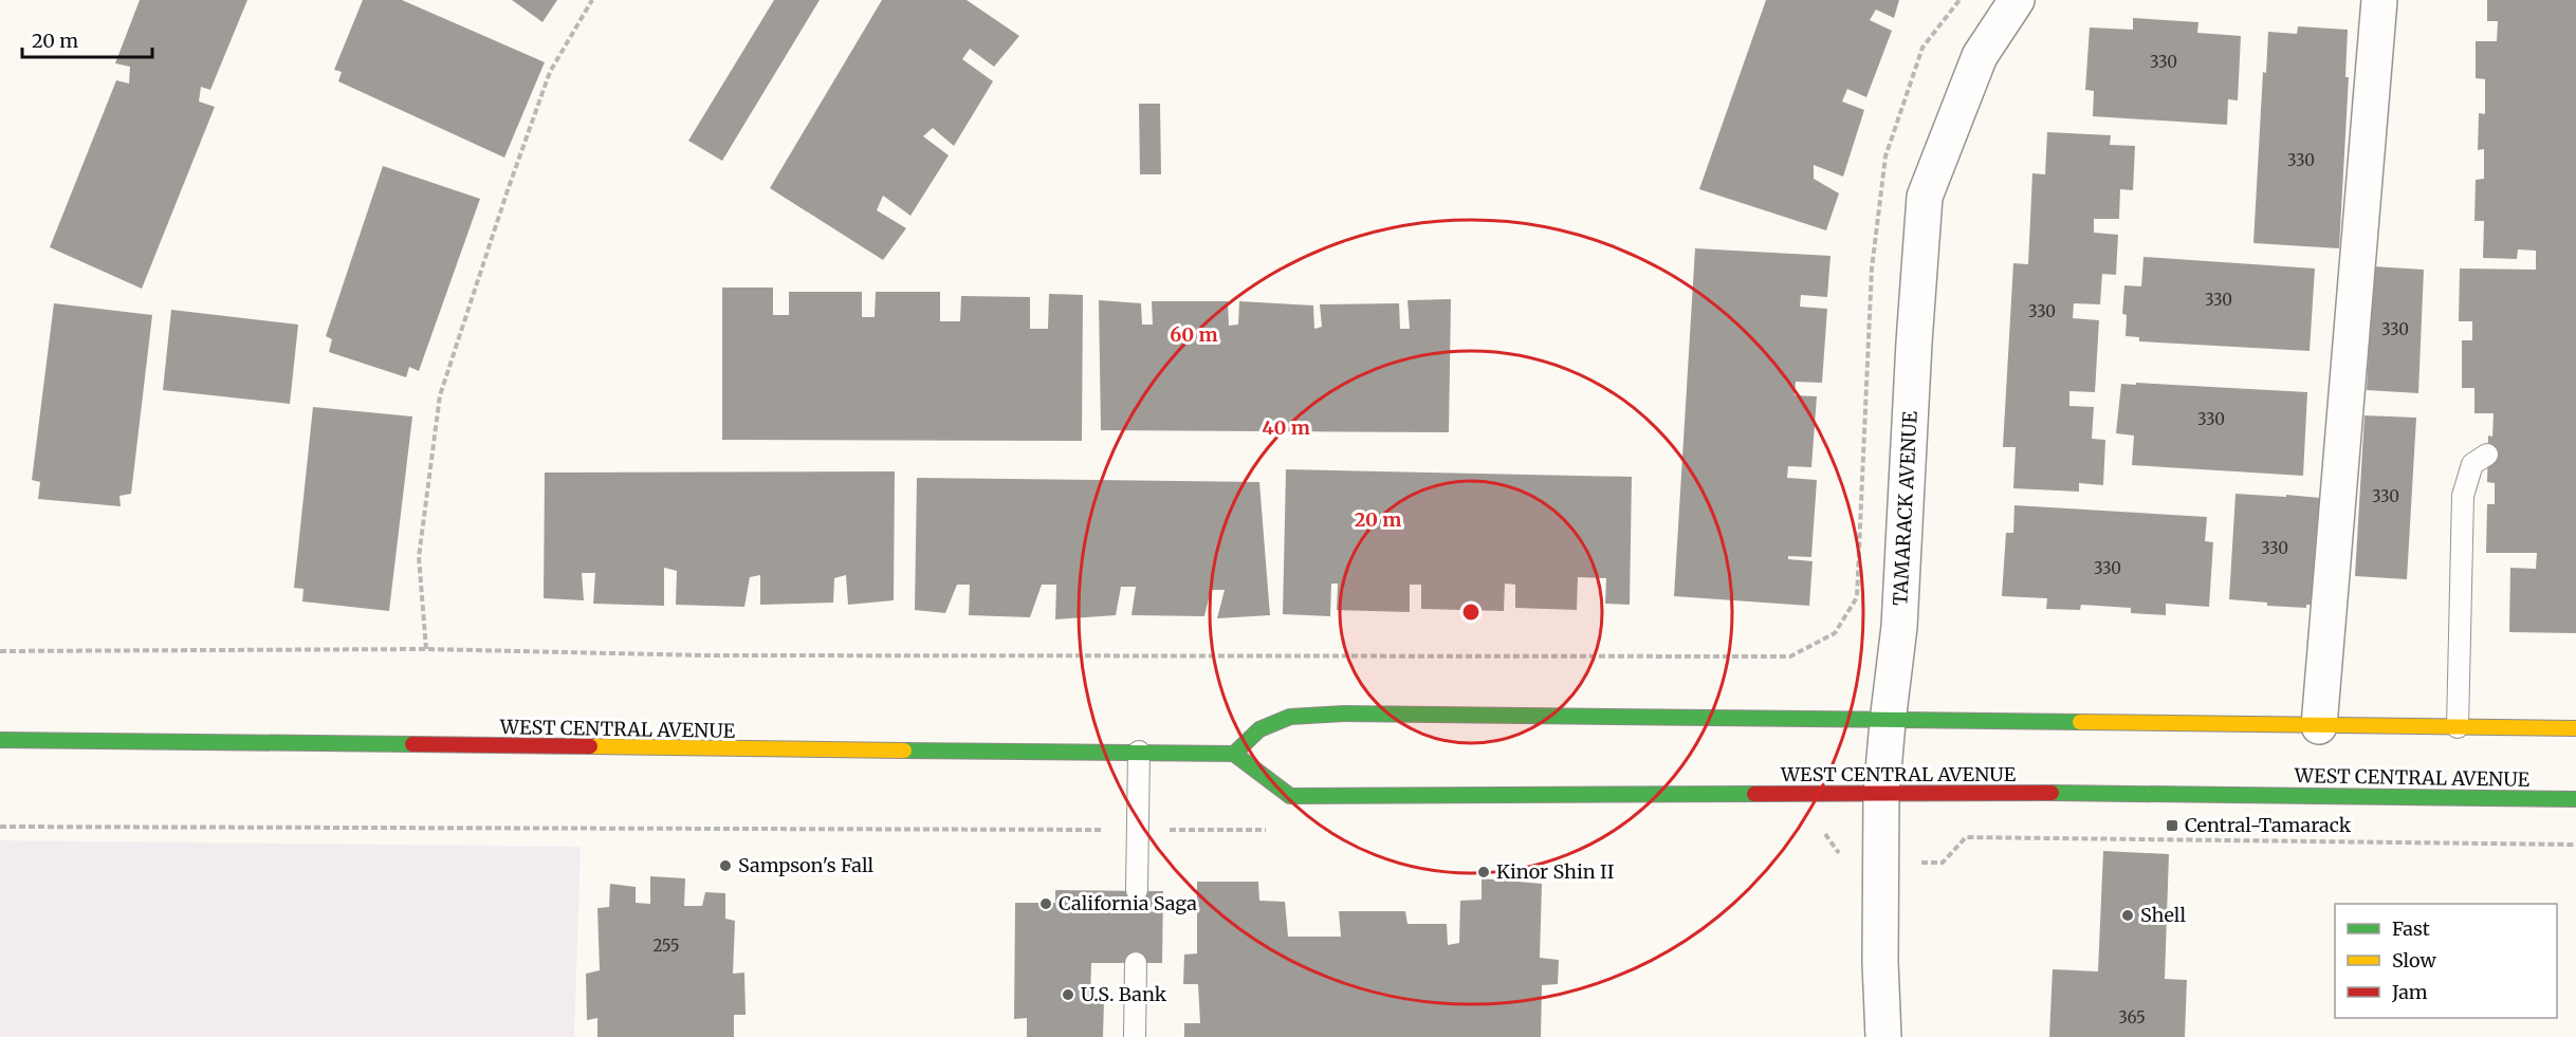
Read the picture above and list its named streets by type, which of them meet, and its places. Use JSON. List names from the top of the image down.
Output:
{
  "streets": {
    "main road": ["WEST CENTRAL AVENUE"],
    "street": ["TAMARACK AVENUE"]
  },
  "crossings": [
    ["TAMARACK AVENUE", "WEST CENTRAL AVENUE"]
  ],
  "places": {
    "transit": ["Central-Tamarack"],
    "other": [
      "Sampson's Fall",
      "Kinor Shin II",
      "California Saga",
      "Shell",
      "U.S. Bank"
    ]
  },
  "house_numbers": [
    "330",
    "330",
    "330",
    "330",
    "330",
    "330",
    "330",
    "330",
    "330",
    "255",
    "365"
  ],
  "legend": ["Fast", "Slow", "Jam"],
  "scale_bar": "20 m",
  "rings": ["60 m", "40 m", "20 m"]
}
